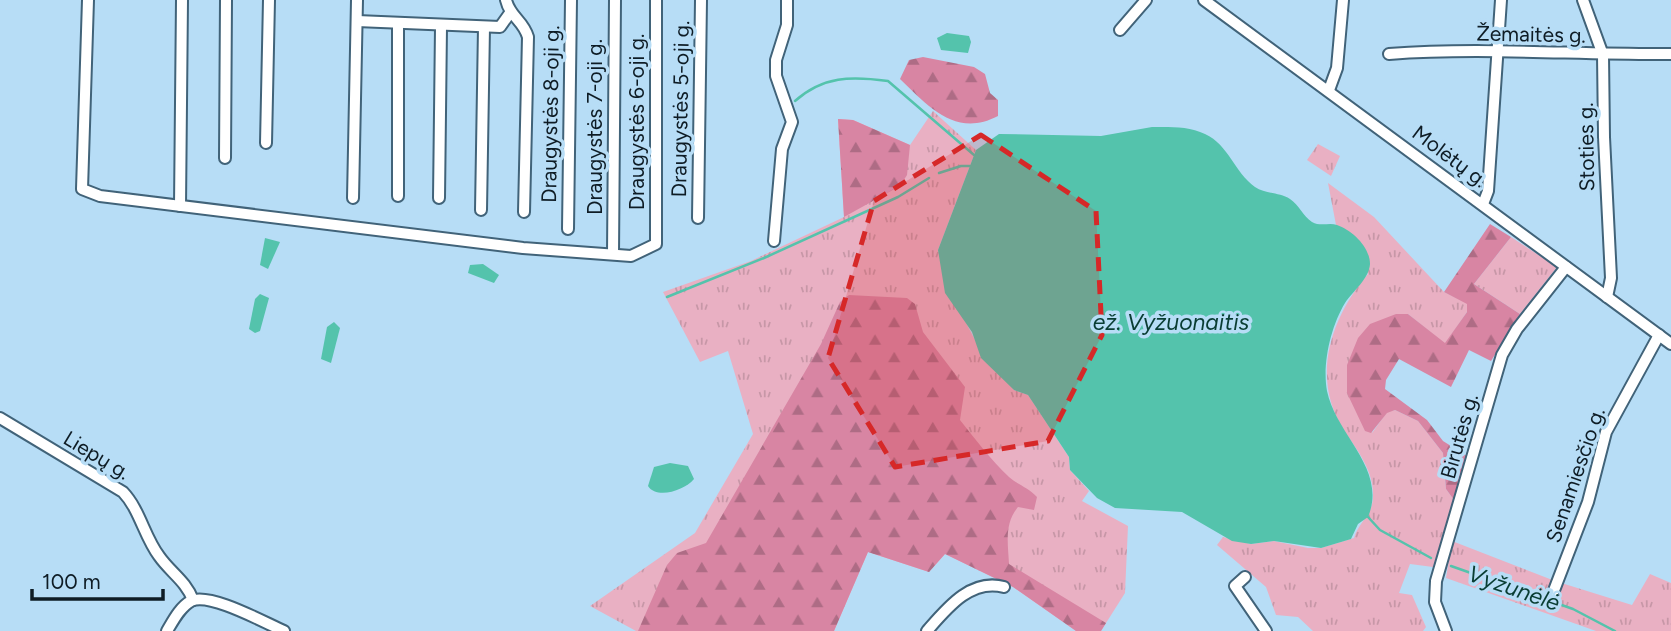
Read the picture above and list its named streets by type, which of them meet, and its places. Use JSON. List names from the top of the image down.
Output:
{
  "streets": {
    "street": [
      "Žemaitės g.",
      "Draugystės 5-oji g.",
      "Draugystės 8-oji g.",
      "Draugystės 6-oji g.",
      "Draugystės 7-oji g.",
      "Stoties g.",
      "Molėtų g.",
      "Birutės g.",
      "Liepų g.",
      "Senamiesčio g."
    ]
  },
  "crossings": [
    ["Žemaitės g.", "Stoties g."],
    ["Draugystės 6-oji g.", "Draugystės 7-oji g."],
    ["Stoties g.", "Molėtų g."],
    ["Molėtų g.", "Birutės g."],
    ["Molėtų g.", "Senamiesčio g."]
  ],
  "water": ["ež. Vyžuonaitis", "Vyžunėlė"],
  "scale_bar": "100 m"
}
